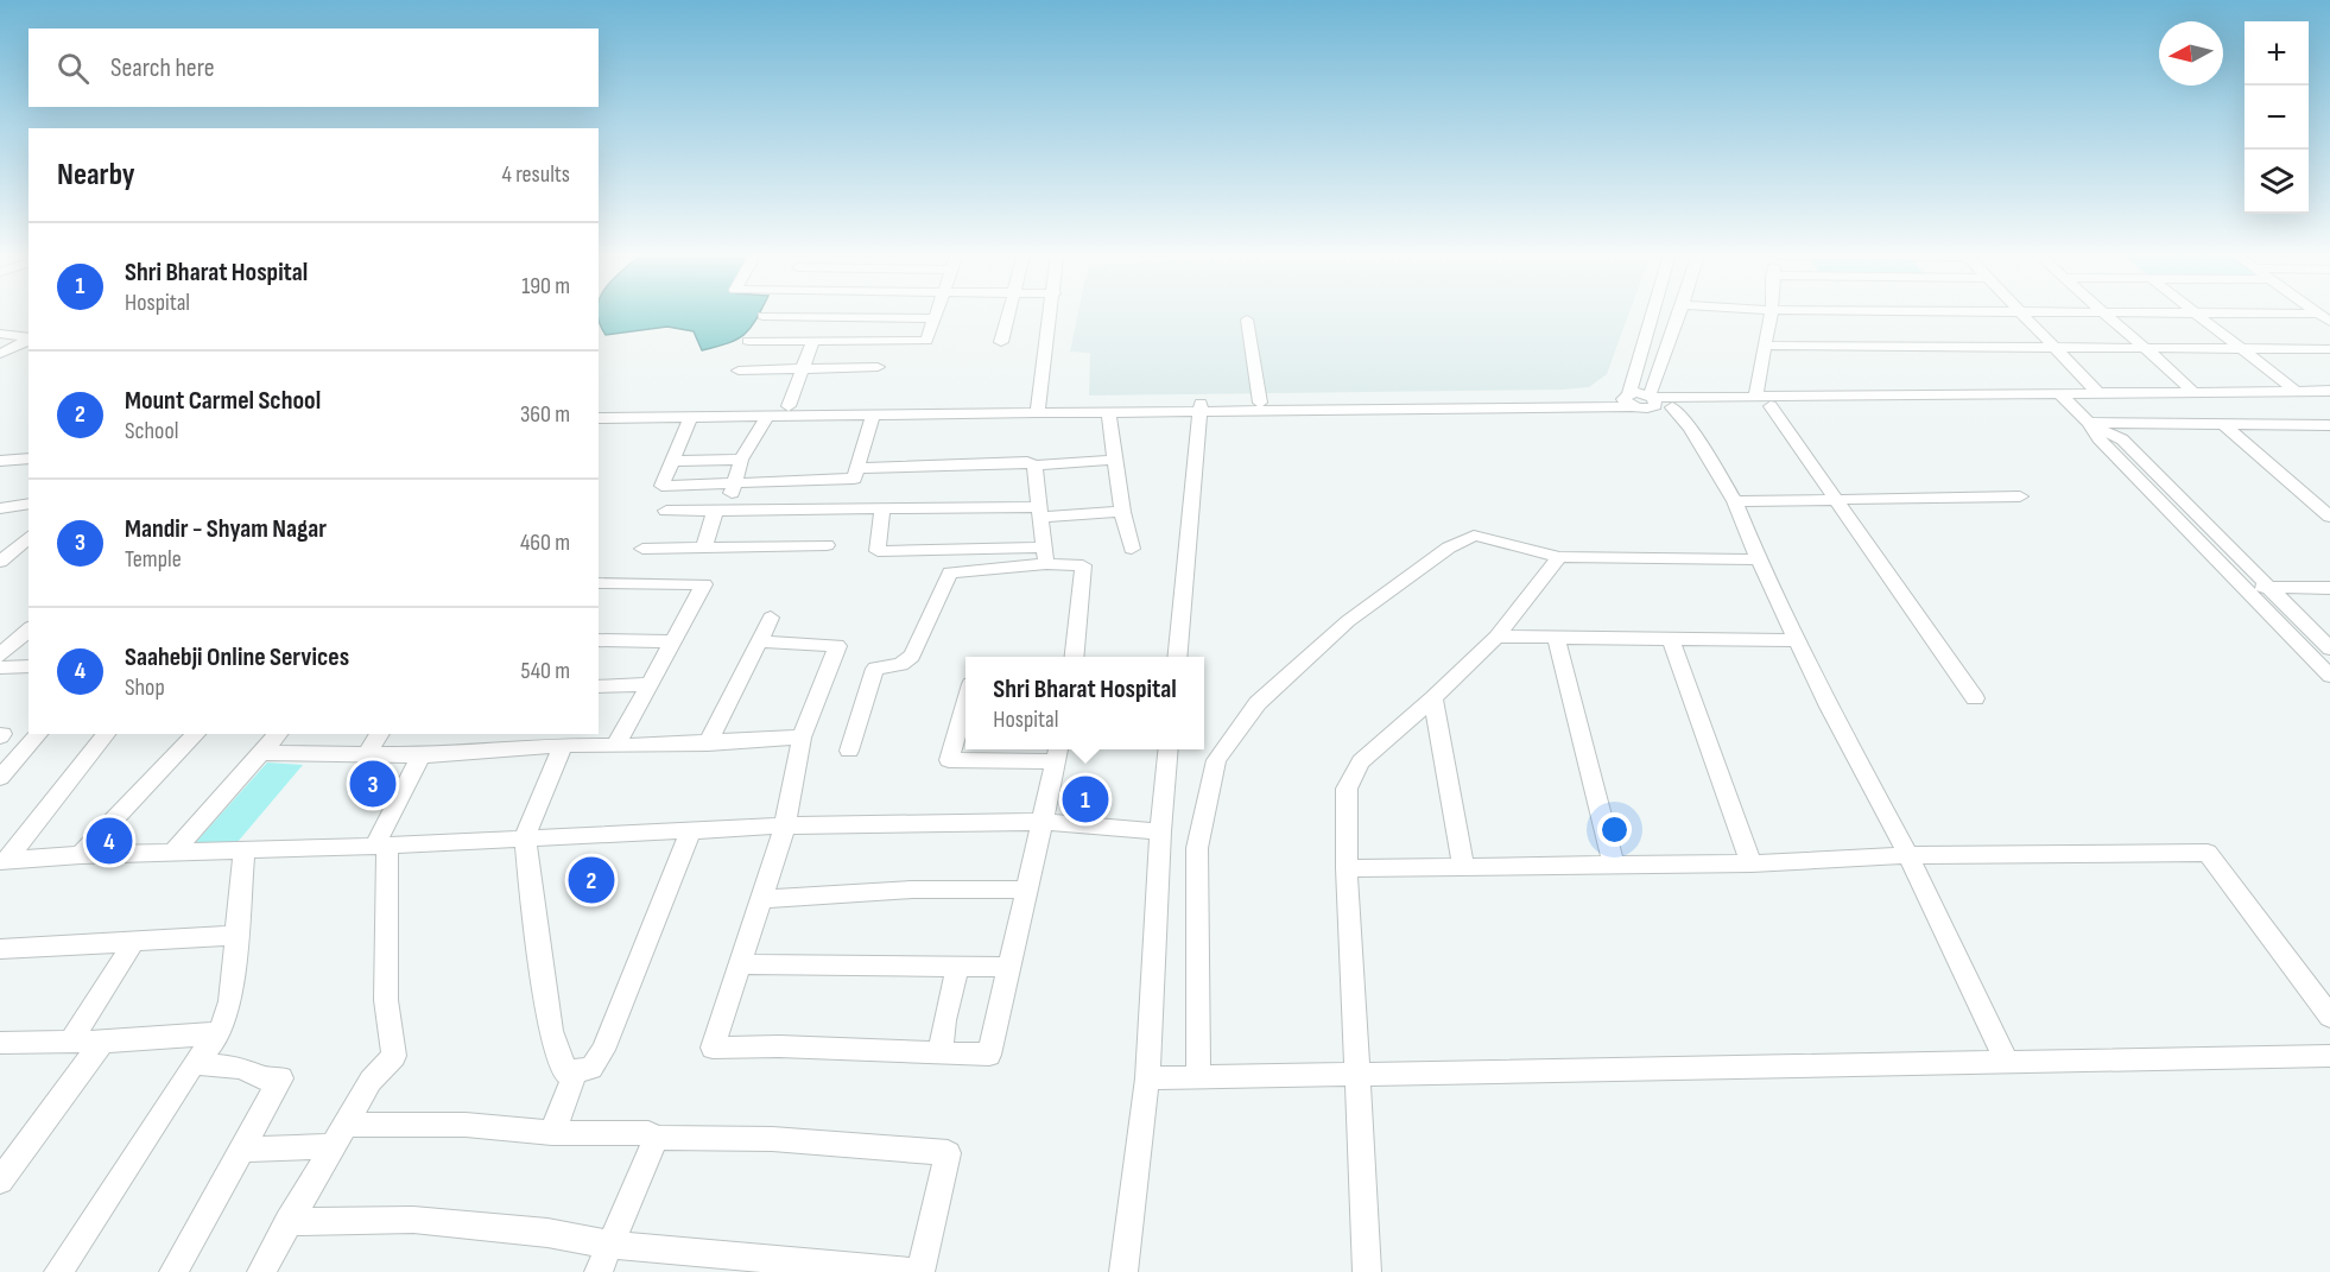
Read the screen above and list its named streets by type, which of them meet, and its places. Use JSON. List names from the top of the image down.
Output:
{
  "north": "left",
  "page": {
    "map_buttons": ["+", "−"],
    "search": "Search here",
    "heading": ["Nearby", "4 results"],
    "list": [
      {
        "mark": "1",
        "name": "Shri Bharat Hospital",
        "note": "Hospital",
        "value": "190 m"
      },
      {
        "mark": "2",
        "name": "Mount Carmel School",
        "note": "School",
        "value": "360 m"
      },
      {
        "mark": "3",
        "name": "Mandir - Shyam Nagar",
        "note": "Temple",
        "value": "460 m"
      },
      {
        "mark": "4",
        "name": "Saahebji Online Services",
        "note": "Shop",
        "value": "540 m"
      }
    ],
    "popup": ["Shri Bharat Hospital", "Hospital"],
    "pins": [
      "3",
      "1",
      "4",
      "2"
    ]
  }
}
